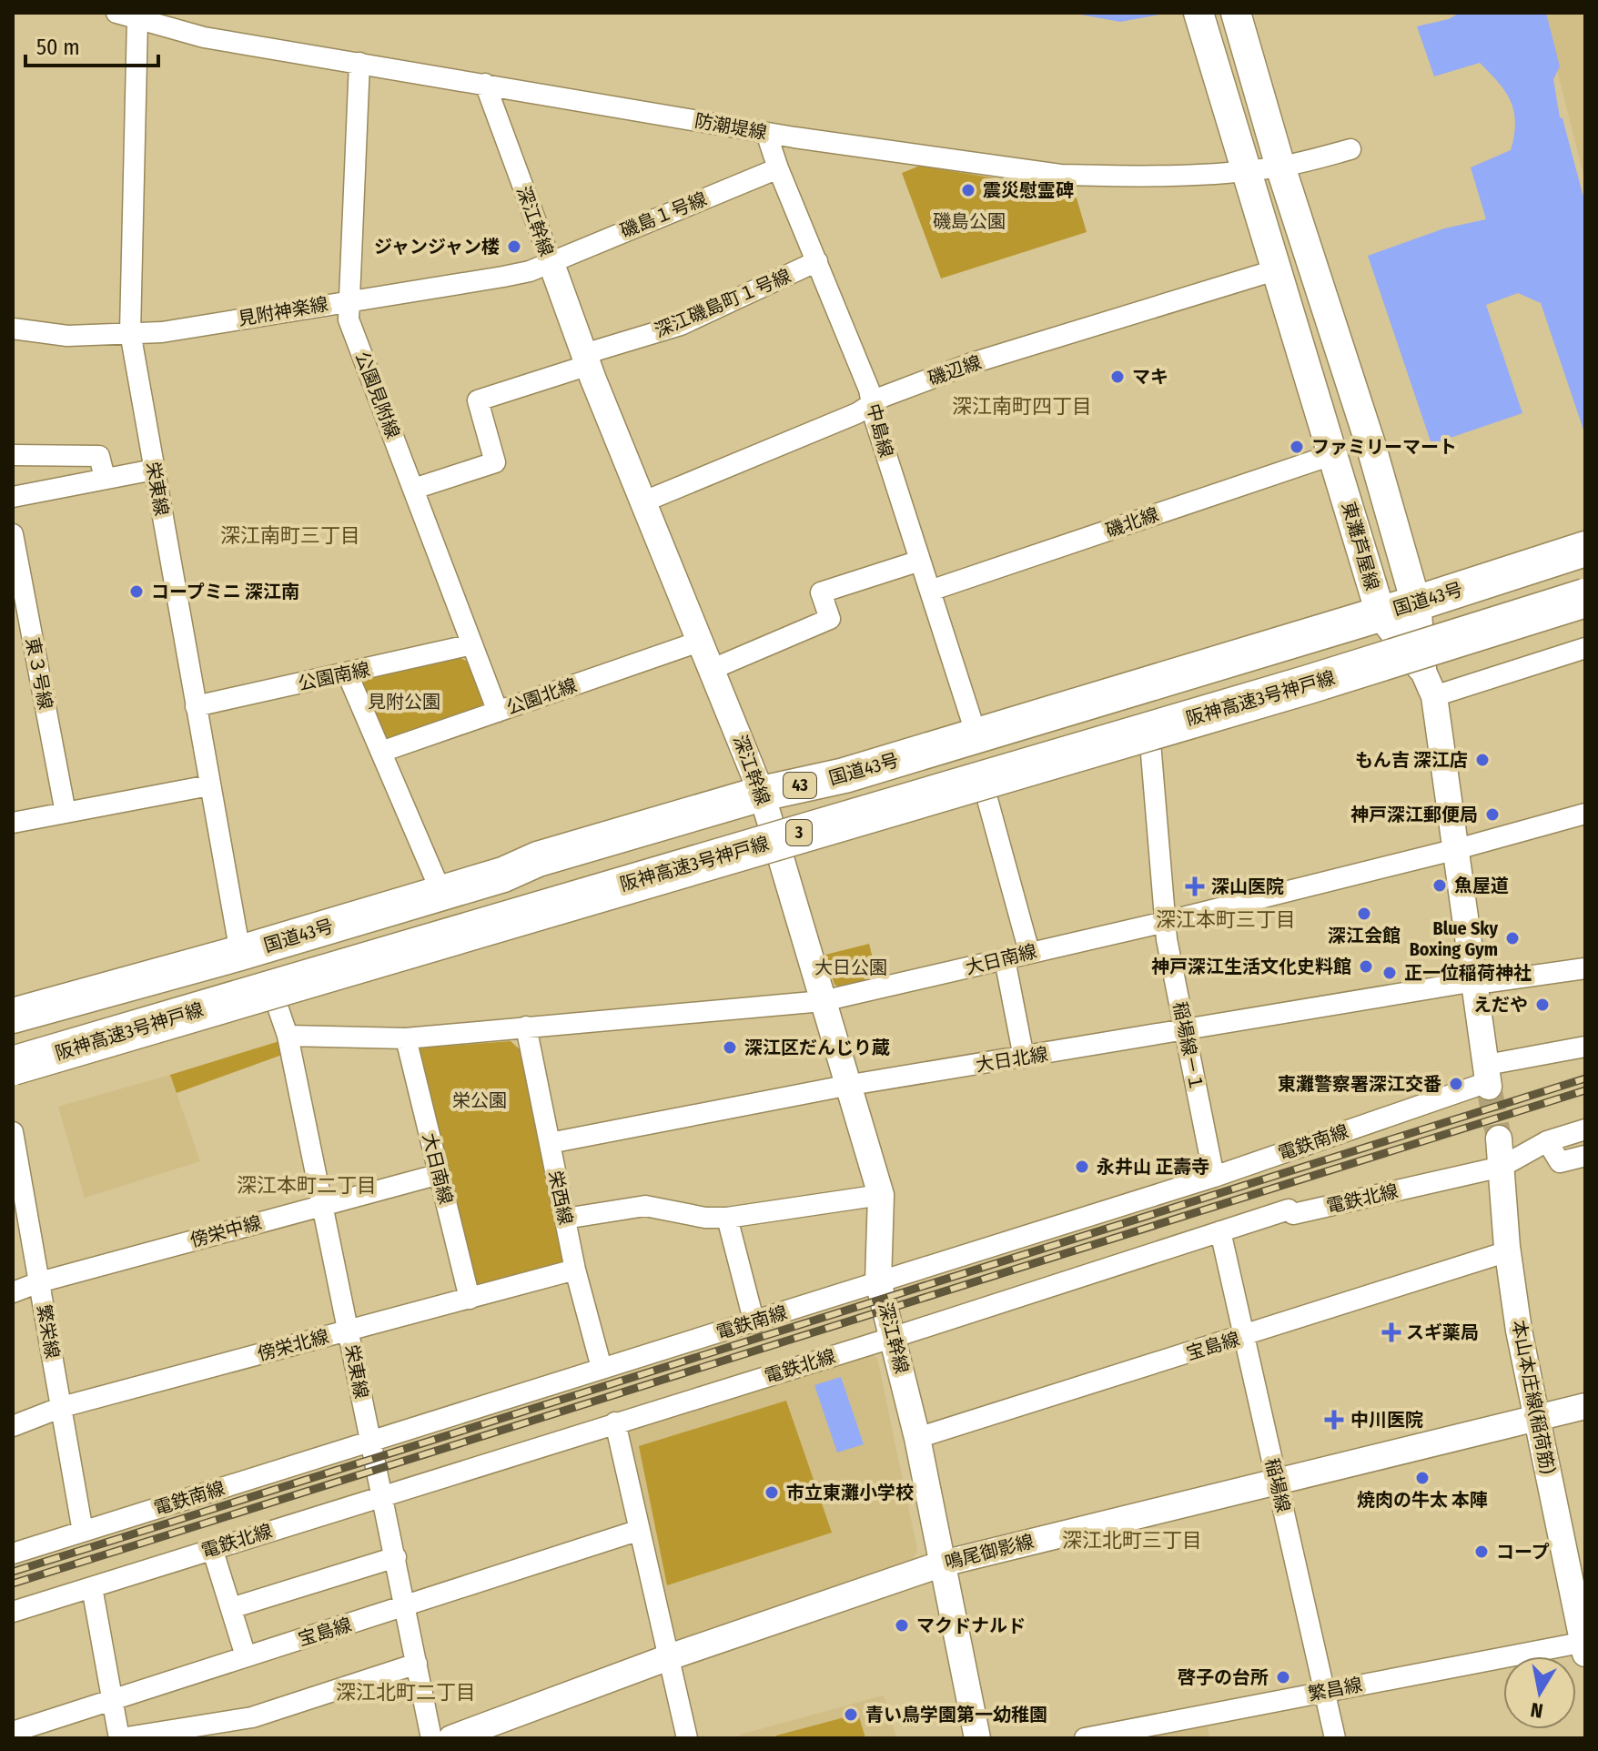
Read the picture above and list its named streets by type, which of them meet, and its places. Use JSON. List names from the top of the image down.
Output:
{
  "streets": {
    "highway": [
      "国道43号",
      "阪神高速3号神戸線",
      "43",
      "3"
    ],
    "main road": ["東灘芦屋線"],
    "street": [
      "防潮堤線",
      "磯島１号線",
      "深江幹線",
      "深江磯島町１号線",
      "見附神楽線",
      "磯辺線",
      "公園見附線",
      "中島線",
      "栄東線",
      "磯北線",
      "東３号線",
      "公園南線",
      "公園北線",
      "大日南線",
      "稲場線－１",
      "大日北線",
      "電鉄南線",
      "栄西線",
      "電鉄北線",
      "傍栄中線",
      "繁栄線",
      "傍栄北線",
      "宝島線",
      "本山本庄線(稲荷筋)",
      "稲場線",
      "鳴尾御影線",
      "繁昌線"
    ]
  },
  "crossings": [
    ["防潮堤線", "深江幹線"],
    ["防潮堤線", "公園見附線"],
    ["防潮堤線", "中島線"],
    ["防潮堤線", "栄東線"],
    ["防潮堤線", "東灘芦屋線"],
    ["磯島１号線", "深江幹線"],
    ["磯島１号線", "見附神楽線"],
    ["磯島１号線", "中島線"],
    ["深江幹線", "深江磯島町１号線"],
    ["深江幹線", "見附神楽線"],
    ["深江幹線", "磯辺線"],
    ["深江幹線", "国道43号"],
    ["深江幹線", "公園北線"],
    ["深江幹線", "大日南線"],
    ["深江幹線", "大日北線"],
    ["深江幹線", "電鉄南線"],
    ["深江幹線", "電鉄北線"],
    ["深江幹線", "宝島線"],
    ["深江幹線", "鳴尾御影線"],
    ["深江磯島町１号線", "公園見附線"],
    ["深江磯島町１号線", "中島線"],
    ["見附神楽線", "公園見附線"],
    ["見附神楽線", "栄東線"],
    ["磯辺線", "中島線"],
    ["磯辺線", "東灘芦屋線"],
    ["公園見附線", "公園南線"],
    ["公園見附線", "公園北線"],
    ["中島線", "磯北線"],
    ["中島線", "国道43号"],
    ["栄東線", "国道43号"],
    ["栄東線", "公園南線"],
    ["栄東線", "大日南線"],
    ["栄東線", "電鉄南線"],
    ["栄東線", "電鉄北線"],
    ["栄東線", "傍栄中線"],
    ["栄東線", "傍栄北線"],
    ["栄東線", "宝島線"],
    ["磯北線", "東灘芦屋線"],
    ["東灘芦屋線", "国道43号"],
    ["大日南線", "稲場線－１"],
    ["大日南線", "栄西線"],
    ["大日南線", "傍栄中線"],
    ["大日南線", "傍栄北線"],
    ["稲場線－１", "大日北線"],
    ["稲場線－１", "電鉄南線"],
    ["大日北線", "栄西線"],
    ["電鉄南線", "栄西線"],
    ["電鉄南線", "繁栄線"],
    ["栄西線", "傍栄北線"],
    ["電鉄北線", "本山本庄線(稲荷筋)"],
    ["電鉄北線", "稲場線"],
    ["傍栄中線", "繁栄線"],
    ["繁栄線", "傍栄北線"],
    ["宝島線", "本山本庄線(稲荷筋)"],
    ["宝島線", "稲場線"],
    ["本山本庄線(稲荷筋)", "鳴尾御影線"],
    ["本山本庄線(稲荷筋)", "繁昌線"],
    ["稲場線", "鳴尾御影線"],
    ["稲場線", "繁昌線"]
  ],
  "districts": [
    "深江南町四丁目",
    "深江南町三丁目",
    "深江本町三丁目",
    "深江本町二丁目",
    "深江北町三丁目",
    "深江北町二丁目"
  ],
  "parks": [
    "磯島公園",
    "見附公園",
    "大日公園",
    "栄公園"
  ],
  "places": {
    "other": [
      "震災慰霊碑",
      "ジャンジャン楼",
      "マキ",
      "ファミリーマート",
      "コープミニ 深江南",
      "もん吉 深江店",
      "神戸深江郵便局",
      "魚屋道",
      "深江会館",
      "Blue Sky Boxing Gym",
      "神戸深江生活文化史料館",
      "正一位稲荷神社",
      "えだや",
      "深江区だんじり蔵",
      "東灘警察署深江交番",
      "永井山 正壽寺",
      "焼肉の牛太 本陣",
      "市立東灘小学校",
      "コープ",
      "マクドナルド",
      "啓子の台所",
      "青い鳥学園第一幼稚園"
    ],
    "health": ["深山医院", "スギ薬局", "中川医院"]
  },
  "scale_bar": "50 m",
  "north": "bottom"
}
